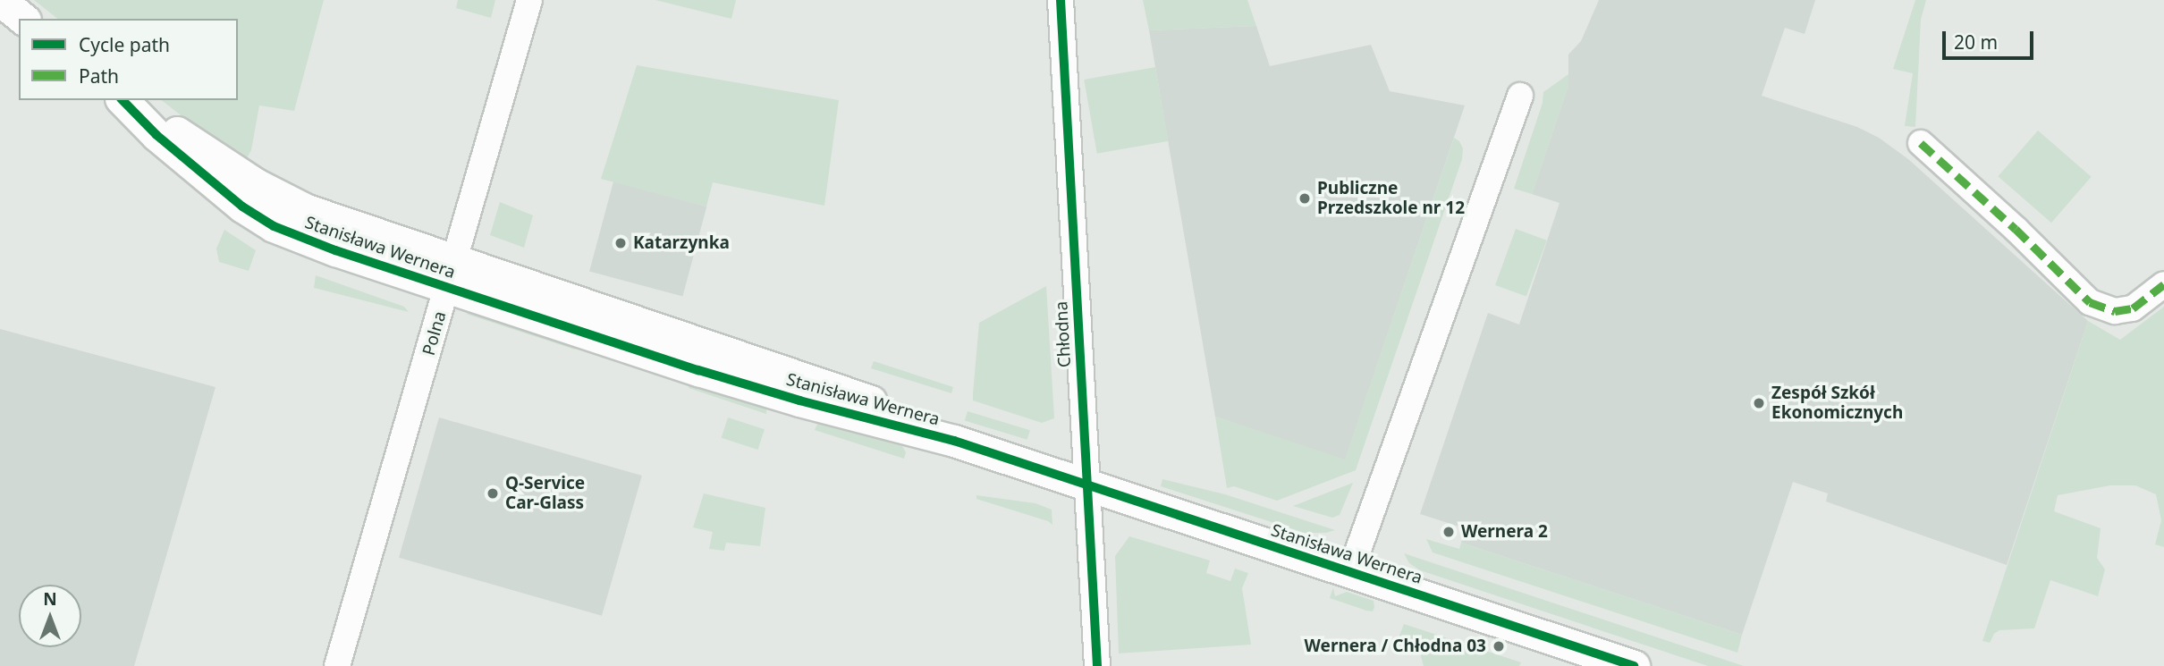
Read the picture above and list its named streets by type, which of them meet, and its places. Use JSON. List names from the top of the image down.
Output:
{
  "streets": {
    "street": ["Stanisława Wernera", "Polna", "Chłodna"]
  },
  "crossings": [
    ["Stanisława Wernera", "Polna"],
    ["Stanisława Wernera", "Chłodna"]
  ],
  "places": [
    "Publiczne Przedszkole nr 12",
    "Katarzynka",
    "Zespół Szkół Ekonomicznych",
    "Q-Service Car-Glass",
    "Wernera 2",
    "Wernera / Chłodna 03"
  ],
  "legend": ["Cycle path", "Path"],
  "scale_bar": "20 m",
  "north": "top"
}
